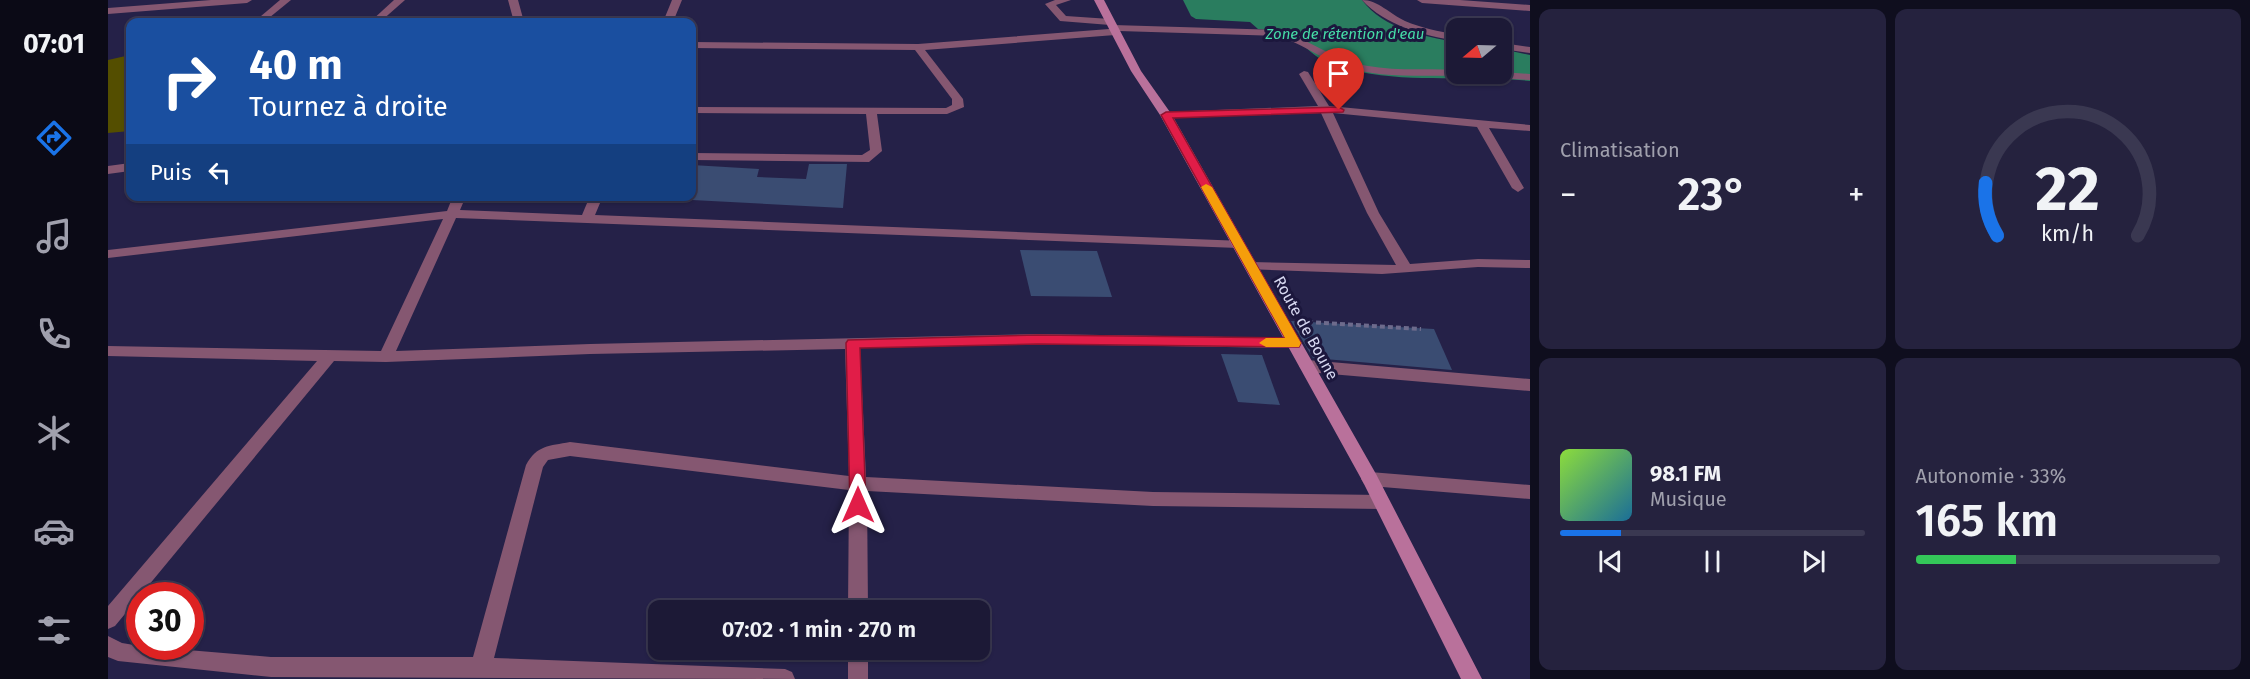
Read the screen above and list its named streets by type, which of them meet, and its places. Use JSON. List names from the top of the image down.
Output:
{
  "streets": {
    "street": ["Route de Boune"]
  },
  "water": ["Zone de rétention d'eau"],
  "north": "left",
  "page": {
    "tabs": "07:01",
    "tile": [
      "Climatisation",
      ["Autonomie · 33%", "165 km"]
    ],
    "turn": ["40 m", "Tournez à droite"],
    "then": "Puis",
    "heat": ["−", "23°", "+"],
    "song": ["98.1 FM", "Musique"],
    "limit": "30",
    "trip": "07:02 · 1 min · 270 m",
    "gauge": ["22", "km/h"]
  }
}
